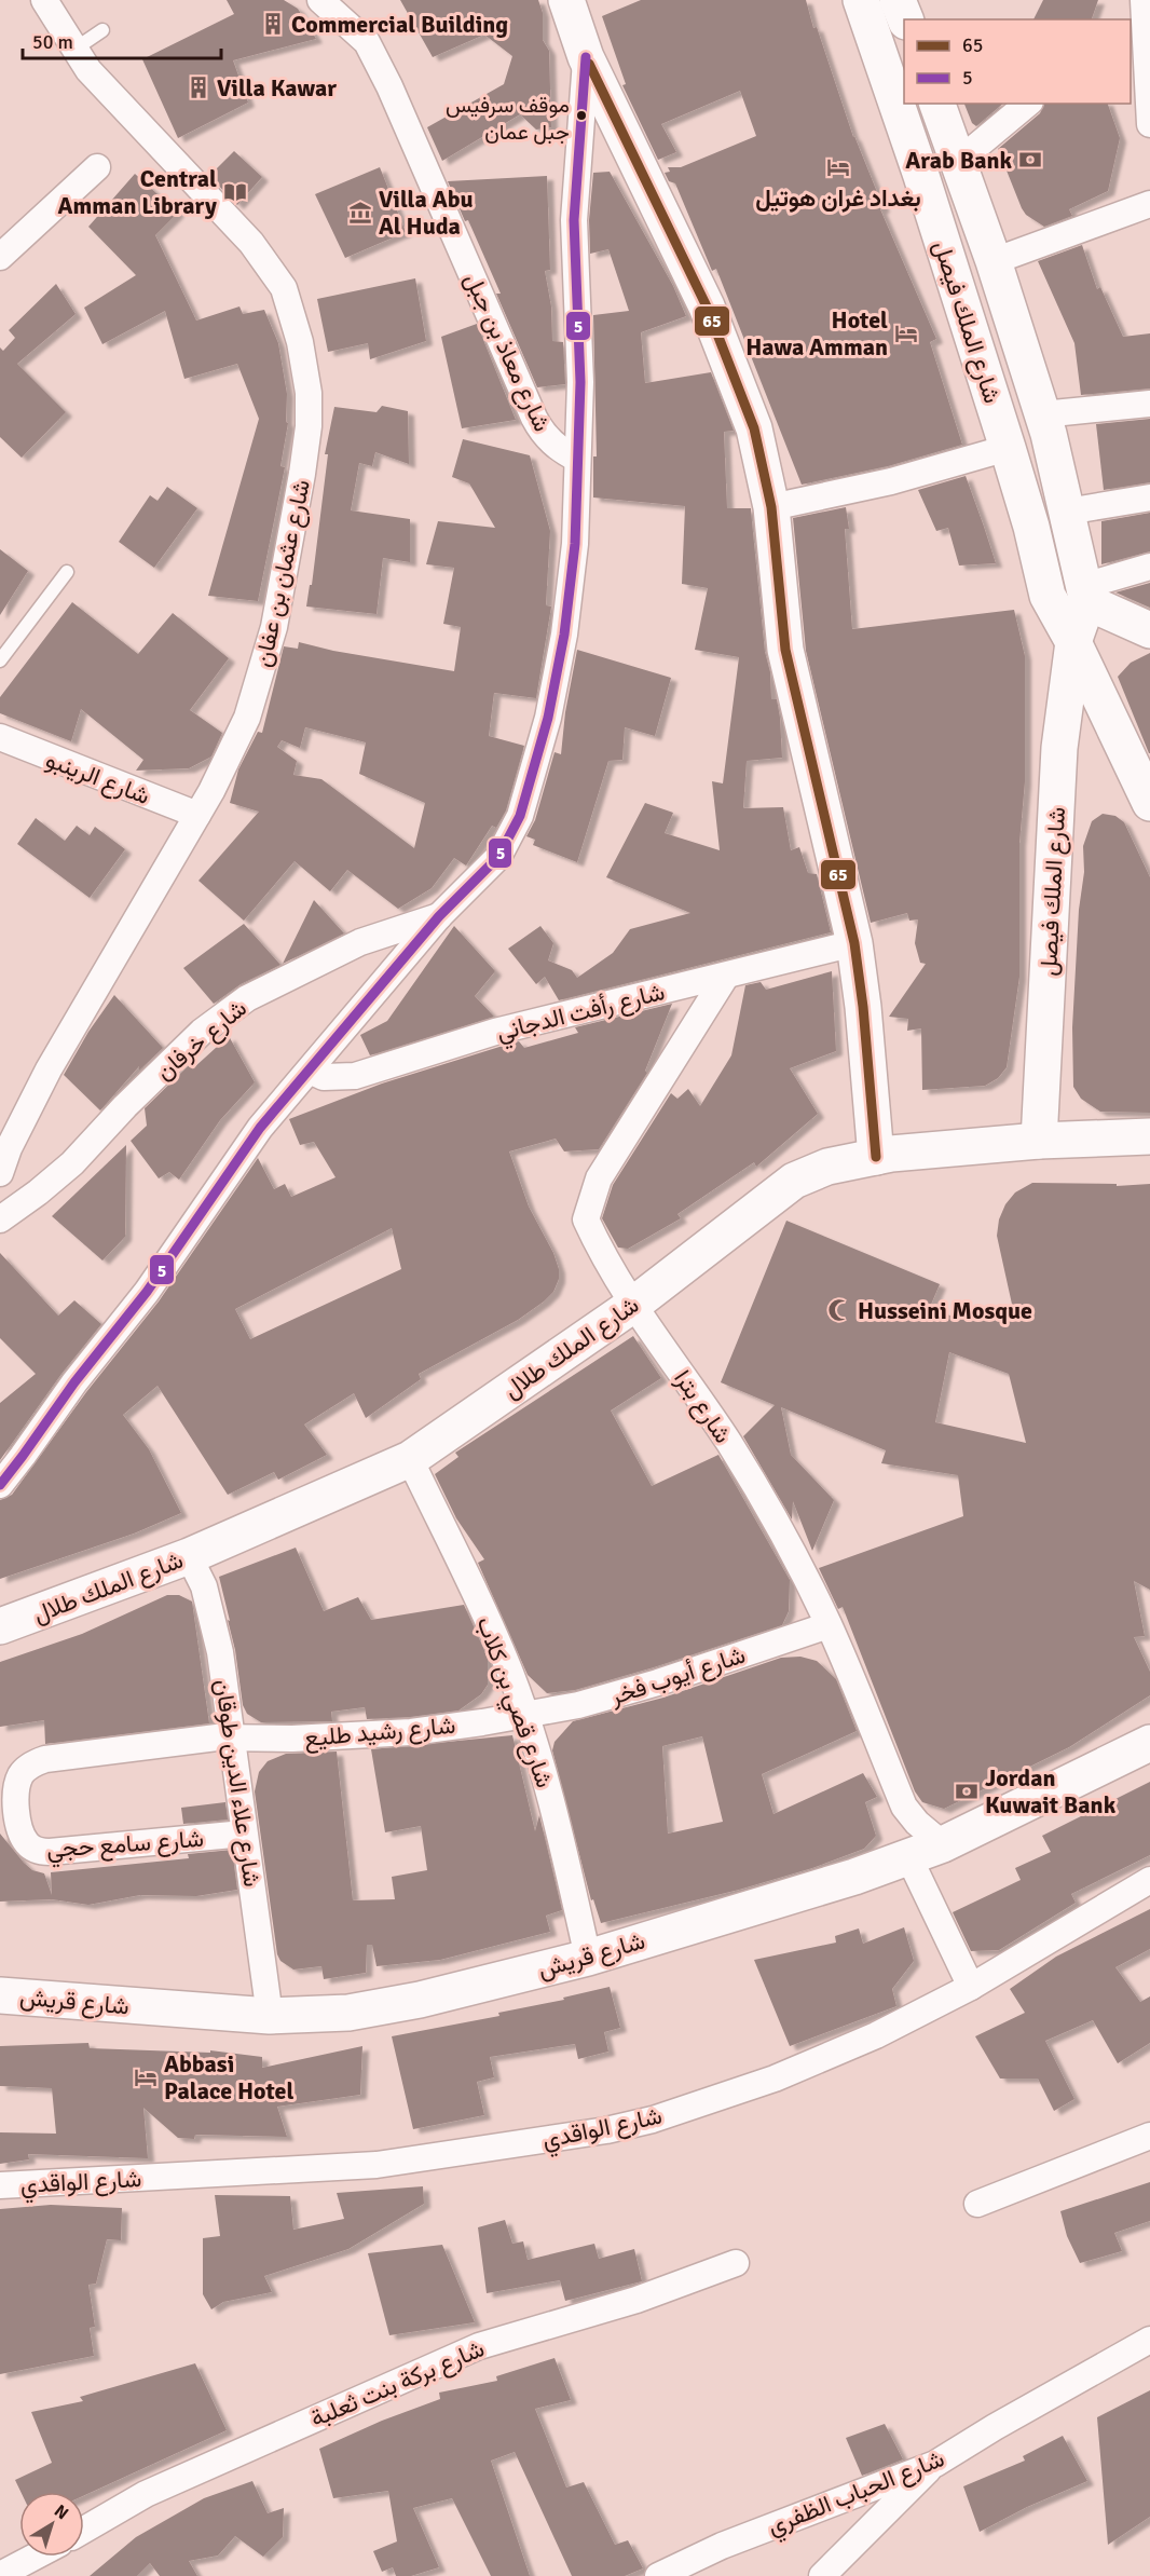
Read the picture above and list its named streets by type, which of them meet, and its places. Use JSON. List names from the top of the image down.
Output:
{
  "streets": {
    "main road": ["شارع الملك فيصل", "شارع الملك طلال", "شارع قريش"],
    "street": [
      "شارع معاذ بن جبل",
      "شارع عثمان بن عفان",
      "شارع الرينبو",
      "شارع رأفت الدجاني",
      "شارع خرفان",
      "شارع بترا",
      "شارع أيوب فخر",
      "شارع قصي بن كلاب",
      "شارع رشيد طليع",
      "شارع علاء الدين طوقان",
      "شارع سامع حجي",
      "شارع الواقدي",
      "شارع بركة بنت ثعلبة",
      "شارع الحباب الظفري"
    ]
  },
  "crossings": [
    ["شارع الملك فيصل", "شارع الملك طلال"],
    ["شارع عثمان بن عفان", "شارع الرينبو"],
    ["شارع رأفت الدجاني", "شارع بترا"],
    ["شارع الملك طلال", "شارع بترا"],
    ["شارع الملك طلال", "شارع قصي بن كلاب"],
    ["شارع الملك طلال", "شارع علاء الدين طوقان"],
    ["شارع بترا", "شارع أيوب فخر"],
    ["شارع بترا", "شارع قريش"],
    ["شارع أيوب فخر", "شارع قصي بن كلاب"],
    ["شارع أيوب فخر", "شارع رشيد طليع"],
    ["شارع قصي بن كلاب", "شارع رشيد طليع"],
    ["شارع قصي بن كلاب", "شارع قريش"],
    ["شارع رشيد طليع", "شارع علاء الدين طوقان"],
    ["شارع رشيد طليع", "شارع سامع حجي"],
    ["شارع علاء الدين طوقان", "شارع سامع حجي"],
    ["شارع علاء الدين طوقان", "شارع قريش"]
  ],
  "places": {
    "building": ["Commercial Building", "Villa Kawar"],
    "other": ["موقف سرفيس جبل عمان"],
    "bank": ["Arab Bank", "Jordan Kuwait Bank"],
    "hotel": ["بغداد غران هوتيل", "Hotel Hawa Amman", "Abbasi Palace Hotel"],
    "library": ["Central Amman Library"],
    "museum": ["Villa Abu Al Huda"],
    "mosque": ["Husseini Mosque"]
  },
  "lines": ["transit line 5", "transit line 65"],
  "legend": ["65", "5"],
  "scale_bar": "50 m",
  "north": "top right"
}
